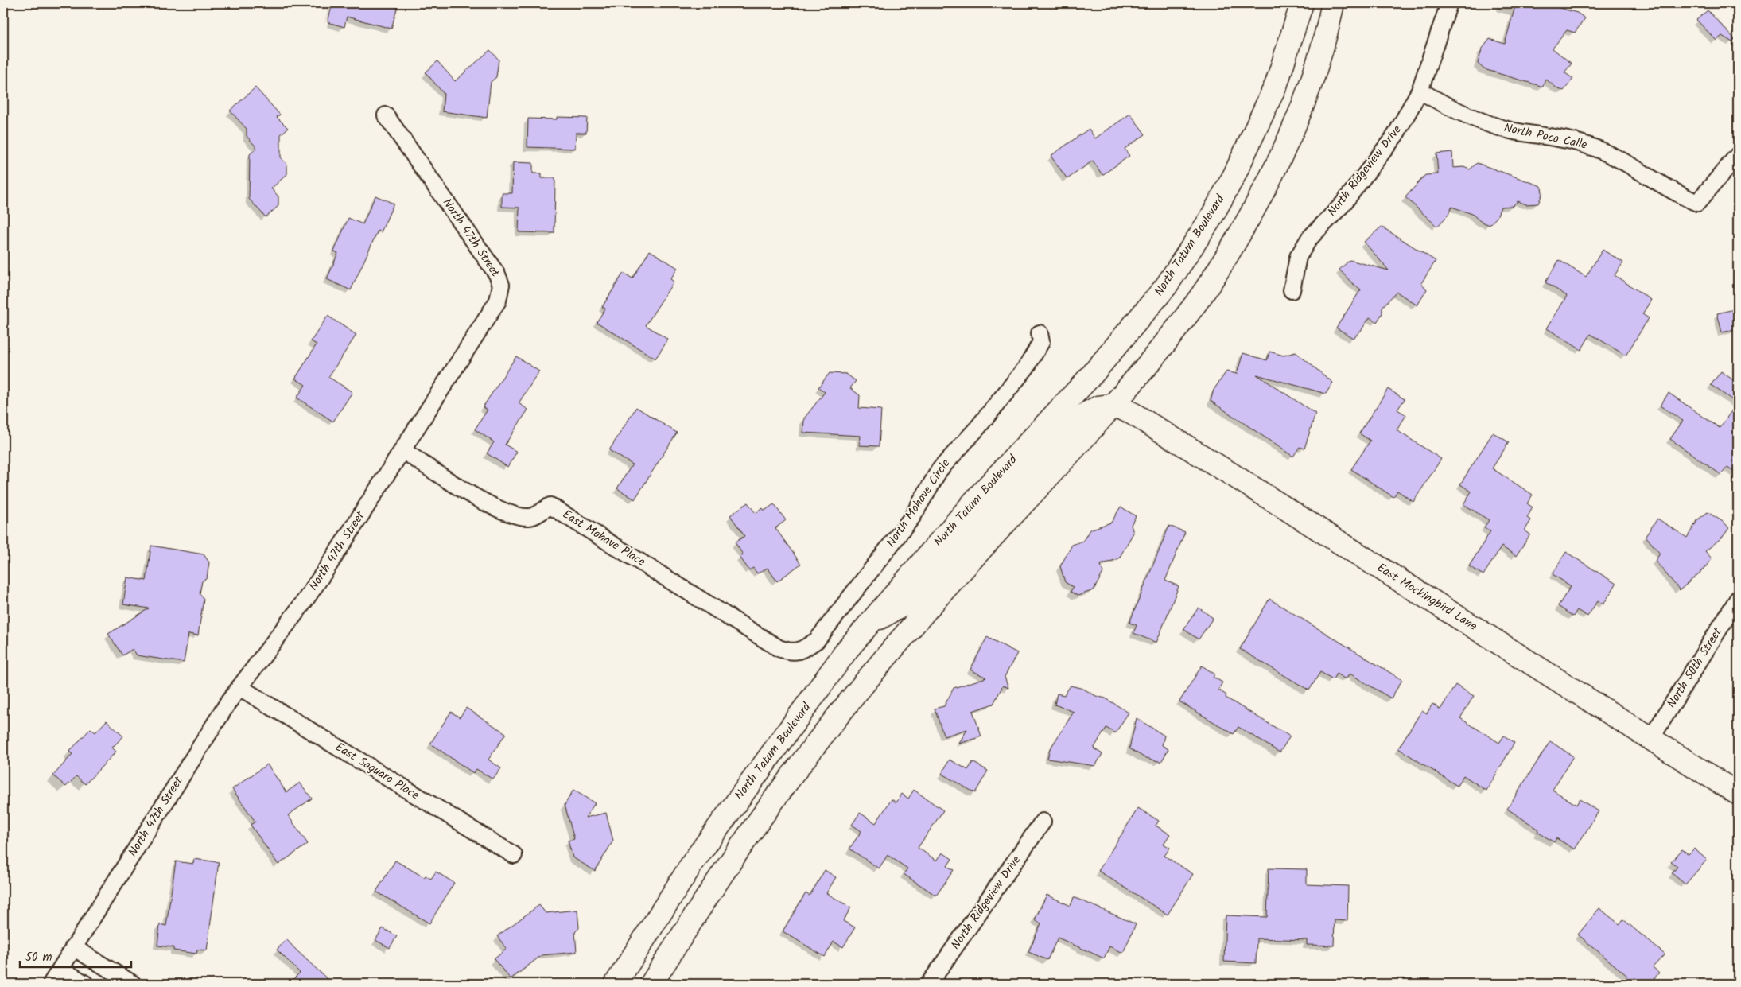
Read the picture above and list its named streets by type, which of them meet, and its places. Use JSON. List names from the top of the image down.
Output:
{
  "streets": {
    "main road": ["North Tatum Boulevard", "East Mockingbird Lane"],
    "street": [
      "North Poco Calle",
      "North Ridgeview Drive",
      "North 47th Street",
      "North Mohave Circle",
      "East Mohave Place",
      "North 50th Street",
      "East Saguaro Place"
    ]
  },
  "crossings": [
    ["North Poco Calle", "North Ridgeview Drive"],
    ["North 47th Street", "East Mohave Place"],
    ["North 47th Street", "East Saguaro Place"],
    ["North Mohave Circle", "East Mohave Place"],
    ["East Mockingbird Lane", "North 50th Street"]
  ],
  "scale_bar": "50 m"
}
